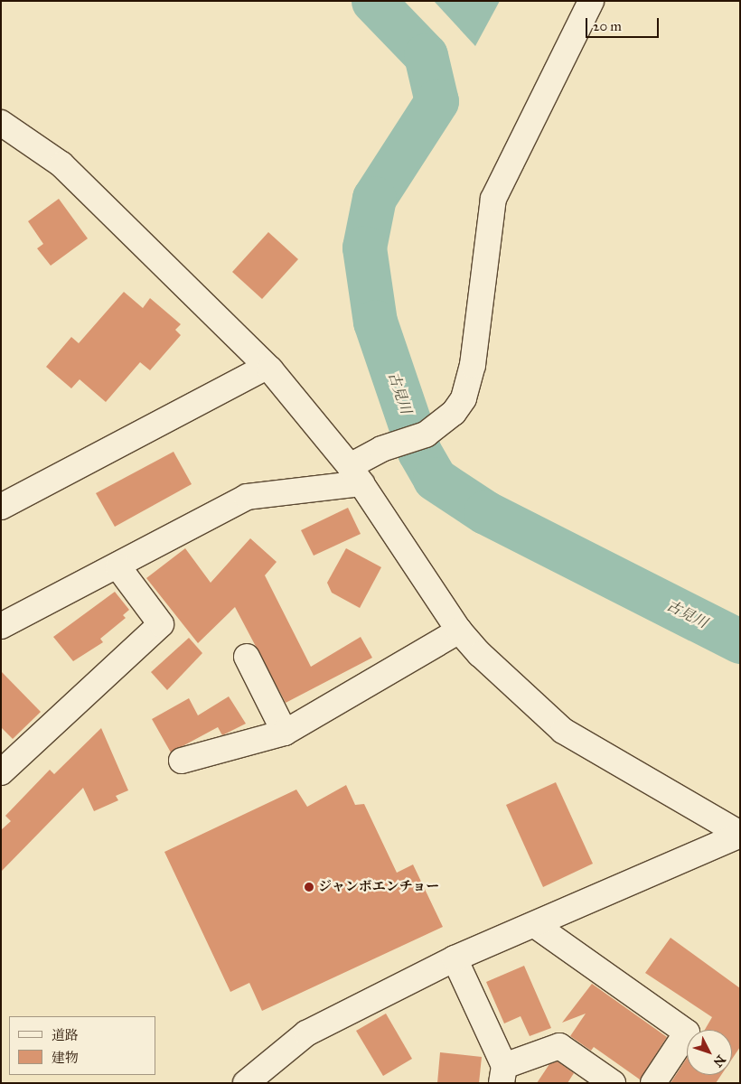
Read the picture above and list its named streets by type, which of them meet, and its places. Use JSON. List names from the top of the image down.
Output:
{
  "water": ["古見川"],
  "places": ["ジャンボエンチョー"],
  "legend": ["道路", "建物"],
  "scale_bar": "20 m",
  "north": "bottom right"
}
